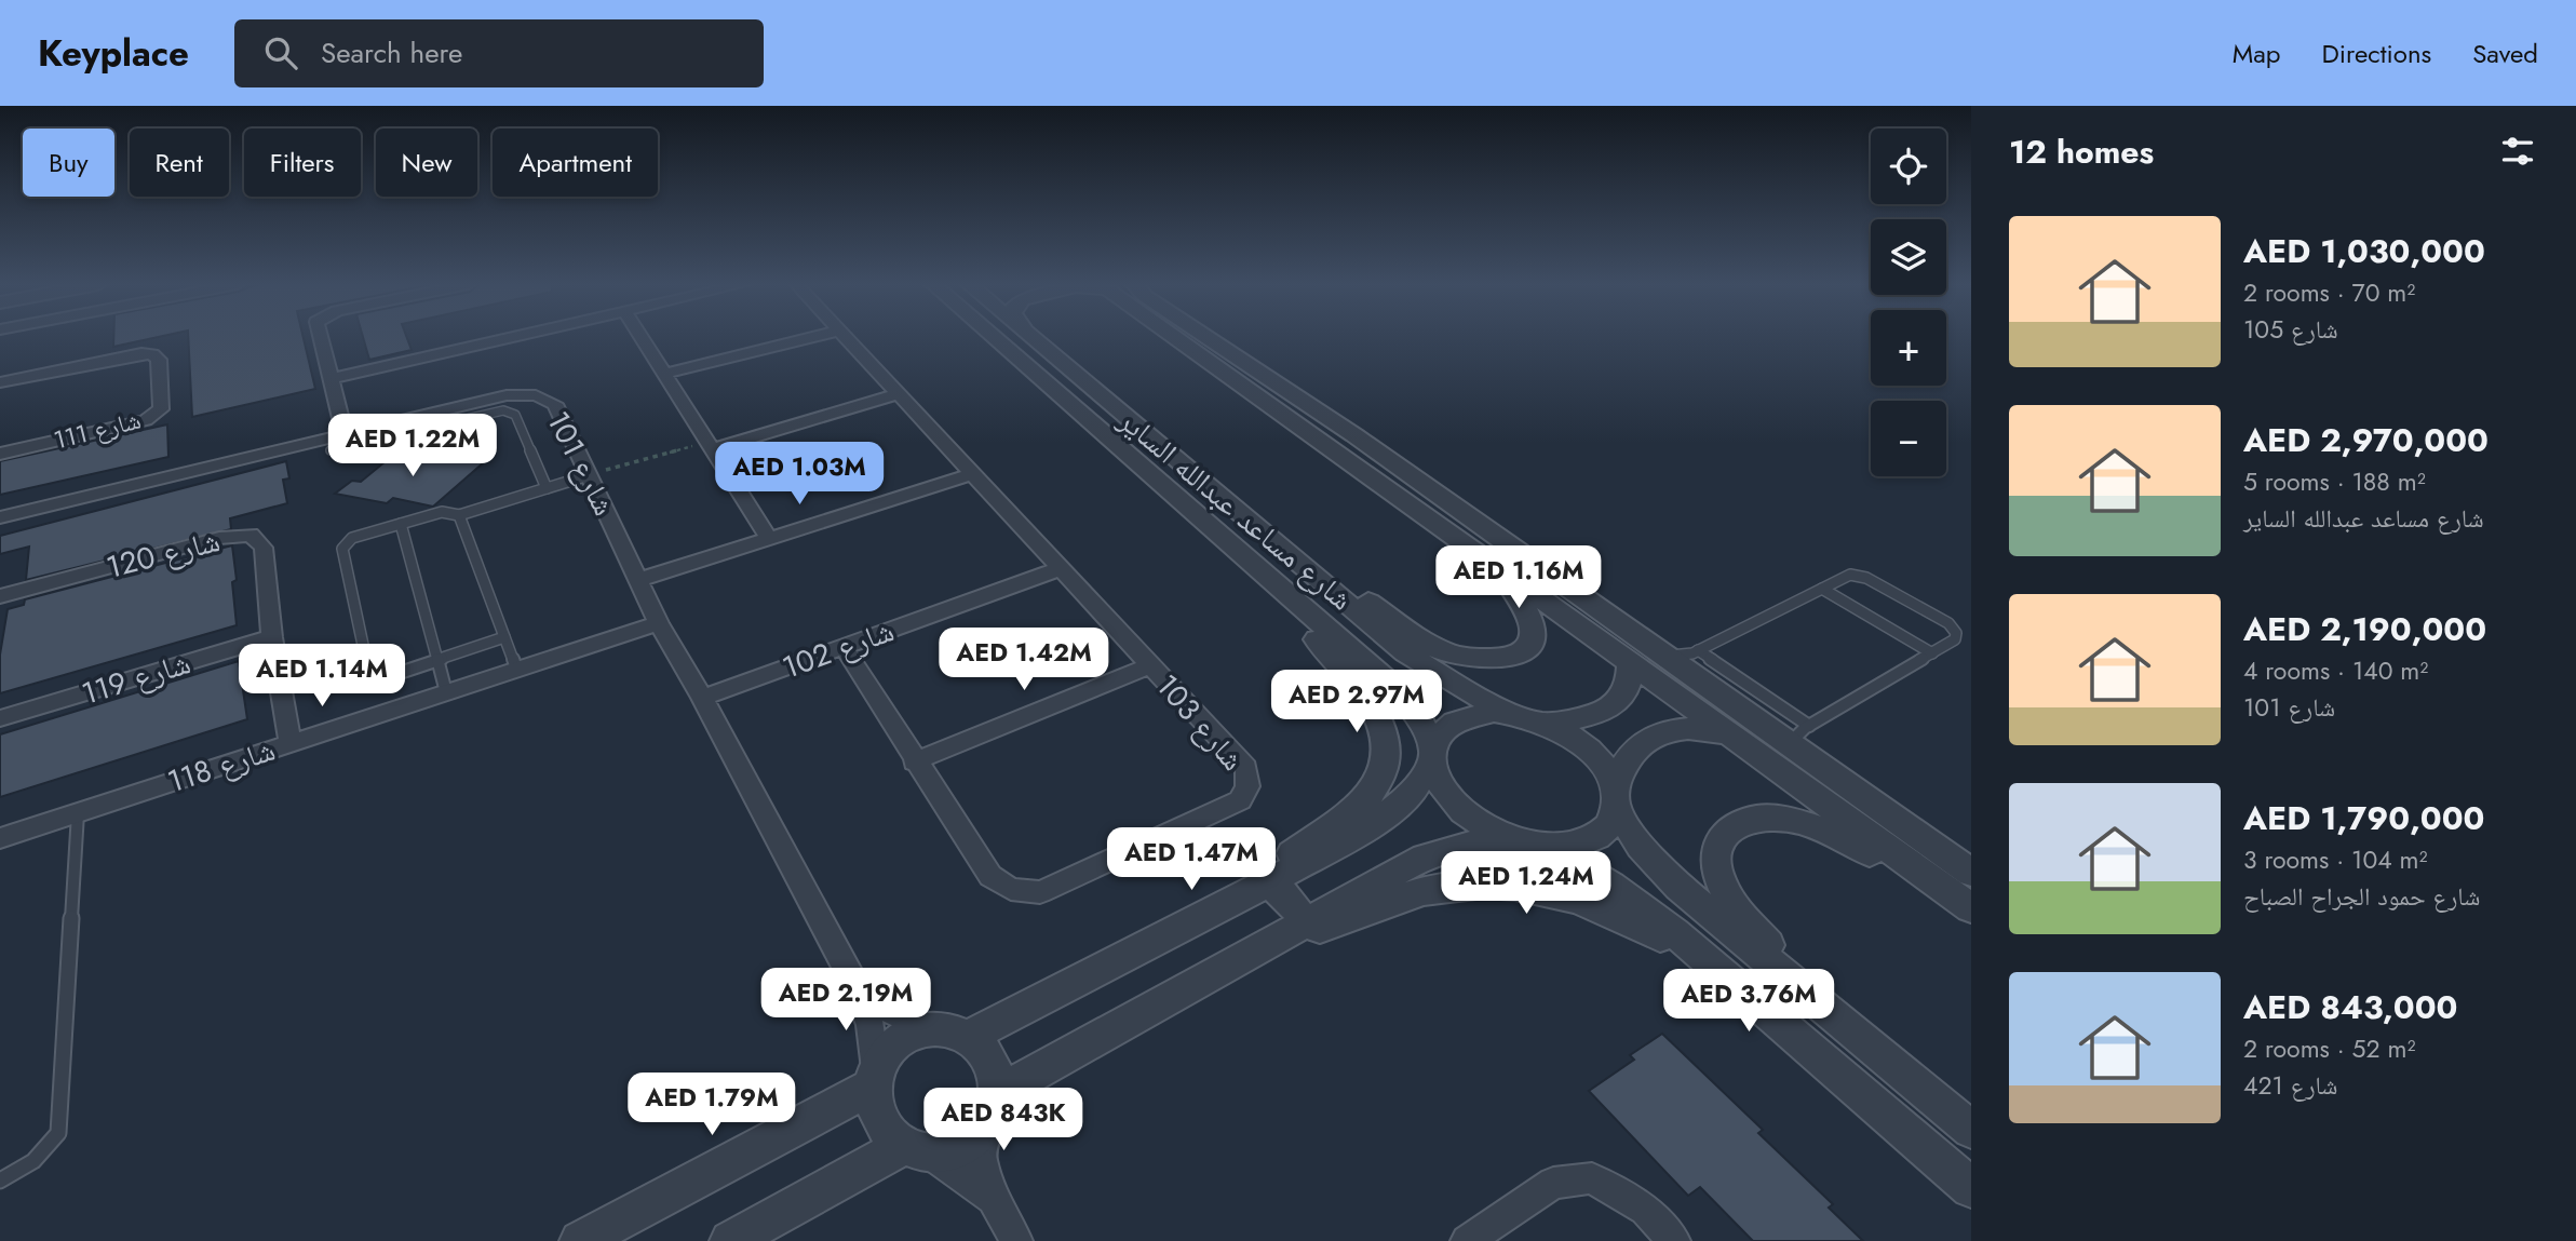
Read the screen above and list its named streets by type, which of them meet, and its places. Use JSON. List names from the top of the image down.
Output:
{
  "streets": {
    "street": [
      "شارع 111",
      "شارع 101",
      "شارع مساعد عبدالله الساير",
      "شارع 120",
      "شارع 102",
      "شارع 119",
      "شارع 103",
      "شارع 118"
    ]
  },
  "crossings": [
    ["شارع 101", "شارع 102"],
    ["شارع 101", "شارع 118"],
    ["شارع 120", "شارع 119"],
    ["شارع 120", "شارع 118"],
    ["شارع 102", "شارع 103"]
  ],
  "page": {
    "header": "Keyplace",
    "search": "Search here",
    "nav": ["Map", "Directions", "Saved"],
    "heading": "12 homes",
    "map_buttons": ["+", "−"],
    "chip": [
      "Buy",
      "Rent",
      "Filters",
      "New",
      "Apartment"
    ],
    "list": [
      {
        "name": "AED 1,030,000",
        "note": "2 rooms · 70 m² · شارع 105"
      },
      {
        "name": "AED 2,970,000",
        "note": "5 rooms · 188 m² · شارع مساعد عبدالله الساير"
      },
      {
        "name": "AED 2,190,000",
        "note": "4 rooms · 140 m² · شارع 101"
      },
      {
        "name": "AED 1,790,000",
        "note": "3 rooms · 104 m² · شارع حمود الجراح الصباح"
      },
      {
        "name": "AED 843,000",
        "note": "2 rooms · 52 m² · شارع 421"
      }
    ],
    "price": [
      "AED 1.22M",
      "AED 1.03M",
      "AED 1.16M",
      "AED 1.42M",
      "AED 1.14M",
      "AED 2.97M",
      "AED 1.47M",
      "AED 1.24M",
      "AED 2.19M",
      "AED 3.76M",
      "AED 1.79M",
      "AED 843K"
    ]
  }
}
